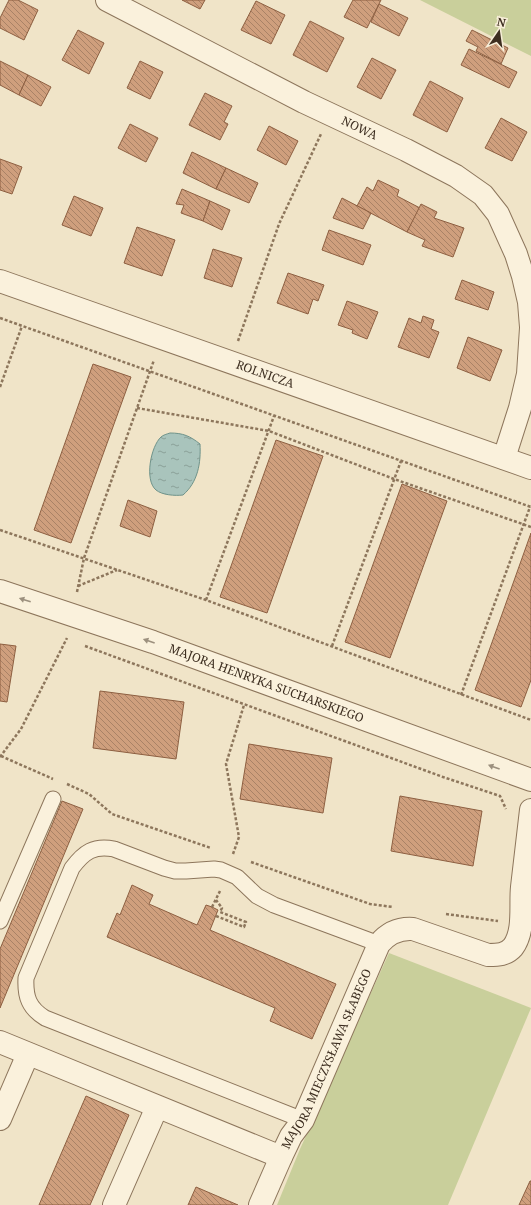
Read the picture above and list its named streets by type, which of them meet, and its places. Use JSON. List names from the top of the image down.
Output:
{
  "streets": {
    "street": [
      "NOWA",
      "ROLNICZA",
      "MAJORA HENRYKA SUCHARSKIEGO",
      "MAJORA MIECZYSŁAWA SŁABEGO"
    ]
  },
  "crossings": [
    ["NOWA", "ROLNICZA"]
  ],
  "one_way": ["MAJORA HENRYKA SUCHARSKIEGO"],
  "north": "top"
}
